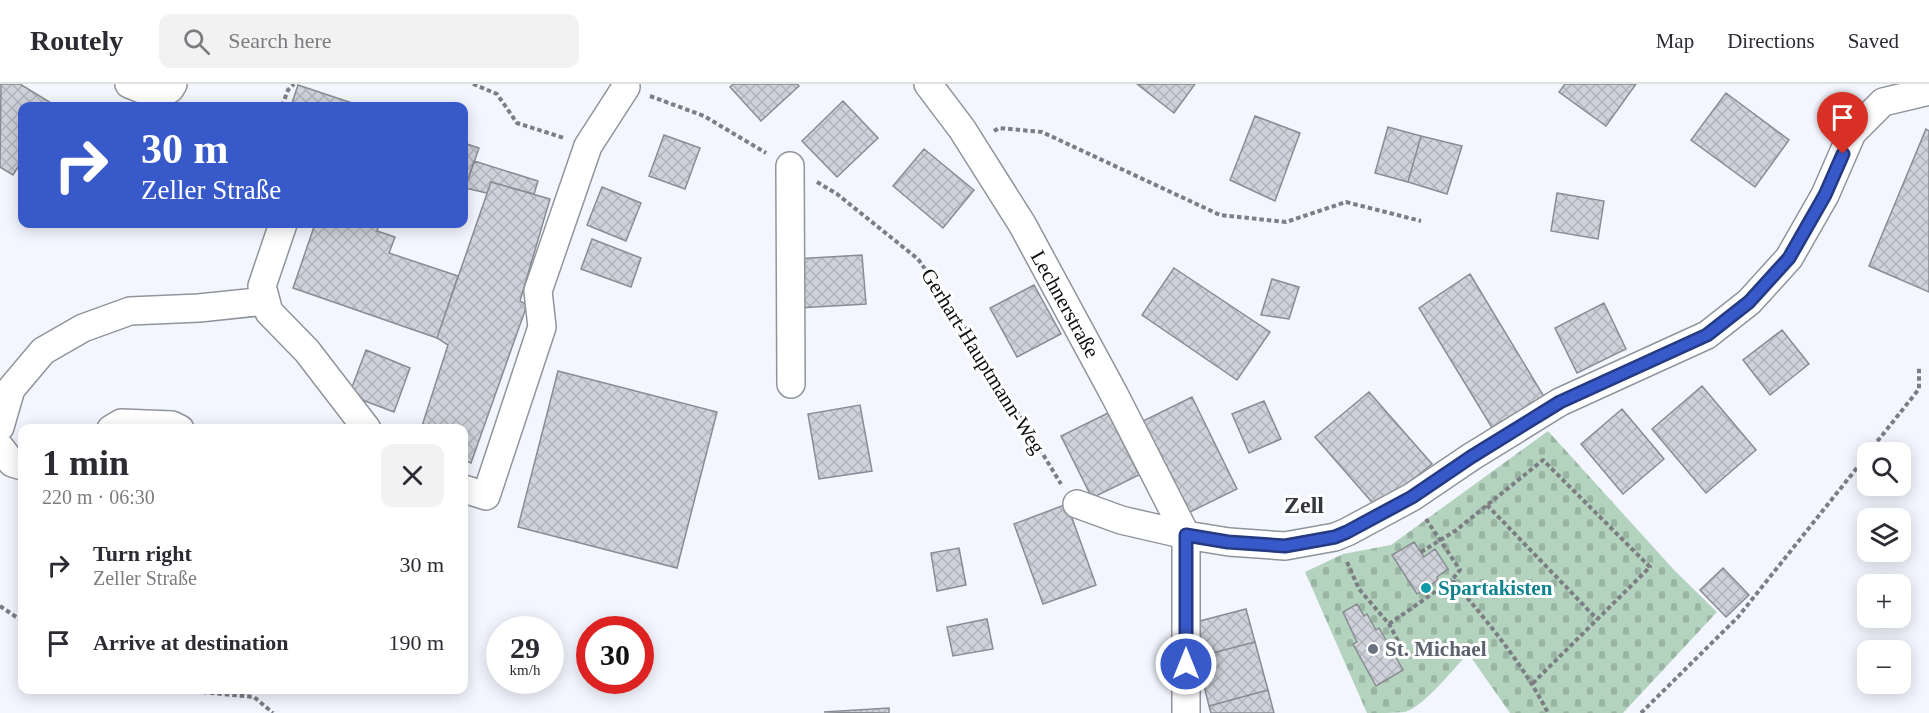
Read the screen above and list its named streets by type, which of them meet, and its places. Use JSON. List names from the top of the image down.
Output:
{
  "streets": {
    "street": ["Lechnerstraße"],
    "path": ["Gerhart-Hauptmann-Weg"]
  },
  "districts": ["Zell"],
  "places": ["Spartakisten", "St. Michael"],
  "page": {
    "header": "Routely",
    "search": "Search here",
    "nav": ["Map", "Directions", "Saved"],
    "turn": ["30 m", "Zeller Straße"],
    "heading": ["1 min", "220 m · 06:30"],
    "map_buttons": ["+", "−"],
    "list": [
      {
        "name": "Turn right",
        "note": "Zeller Straße",
        "value": "30 m"
      },
      {
        "name": "Arrive at destination",
        "value": "190 m"
      }
    ],
    "speed": "29 km/h",
    "limit": "30"
  }
}
